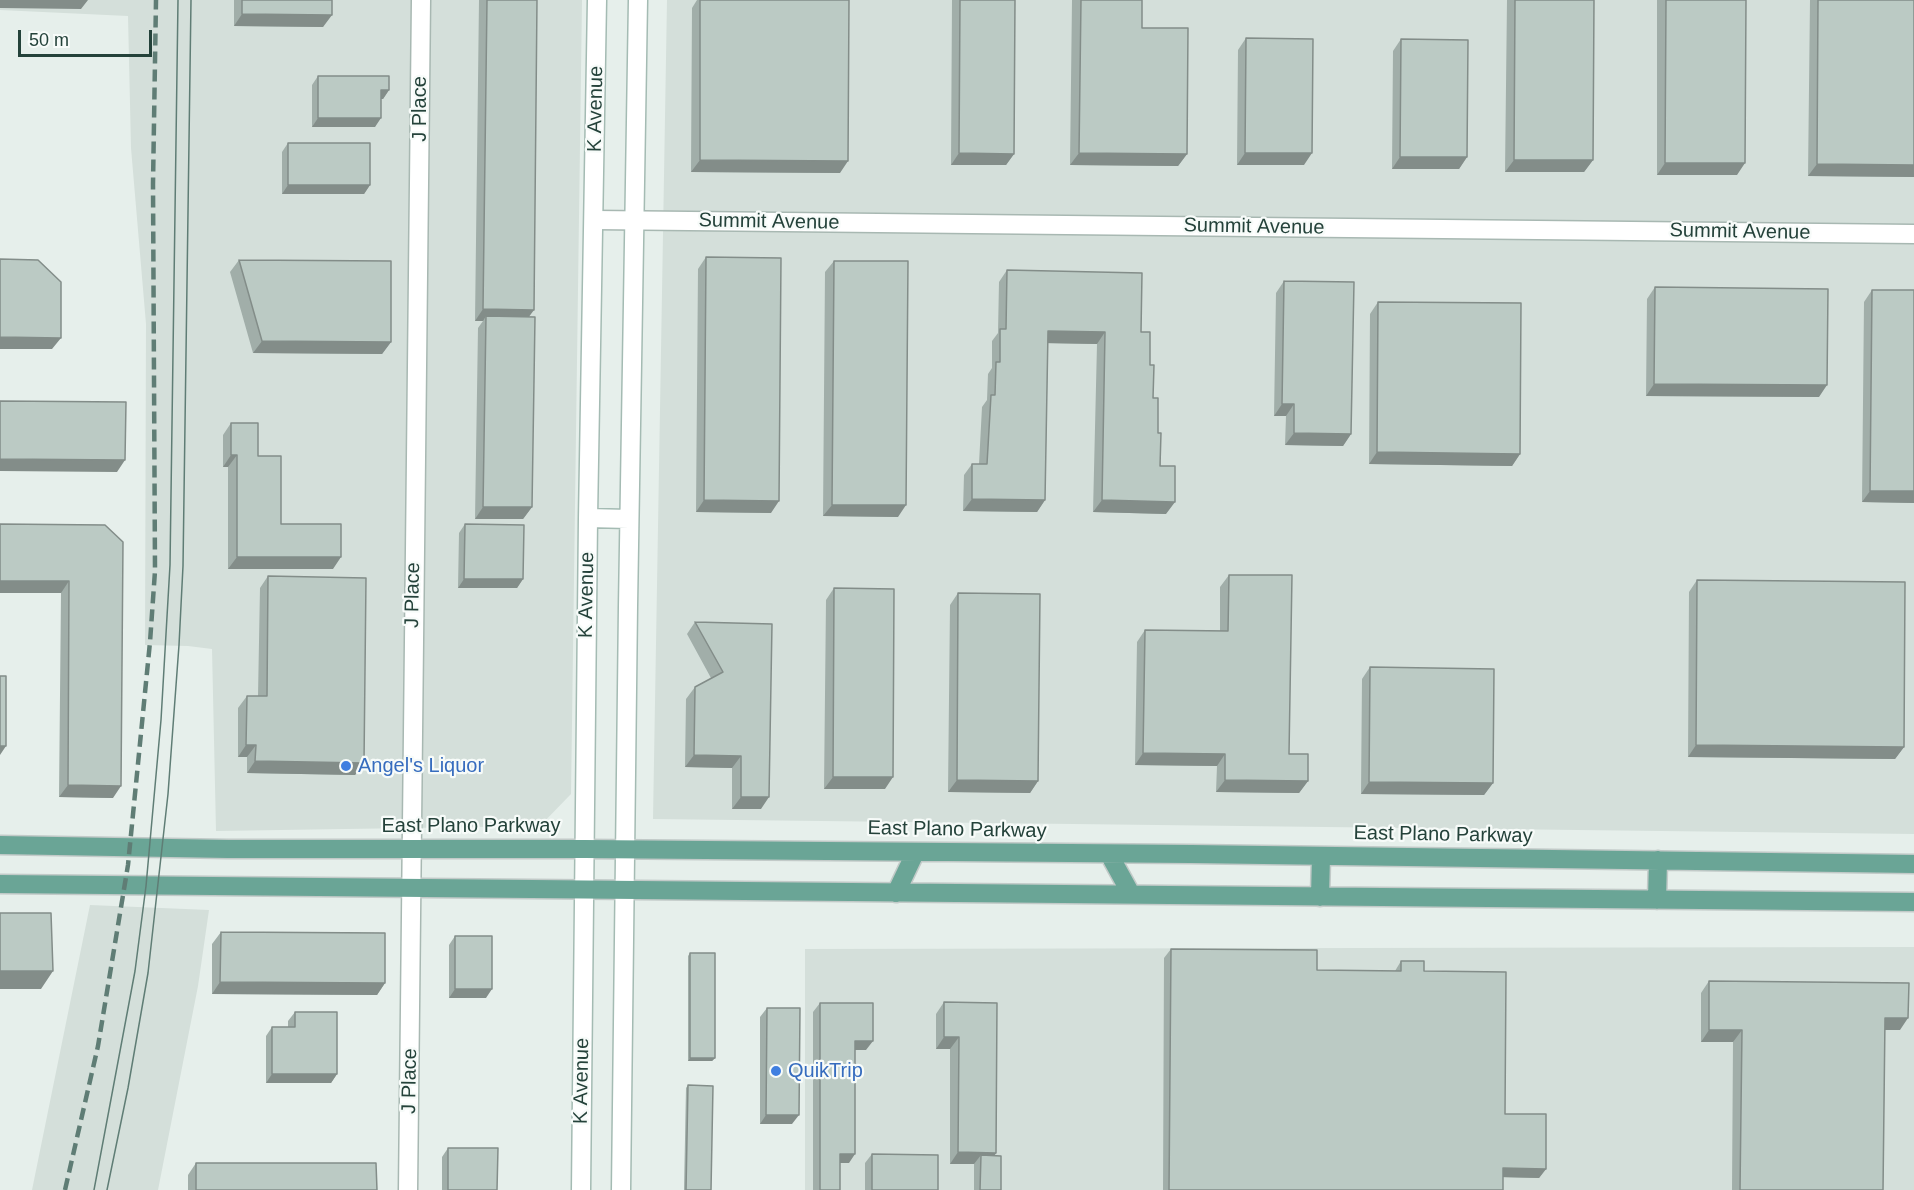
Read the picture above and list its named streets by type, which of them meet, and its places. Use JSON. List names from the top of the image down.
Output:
{
  "streets": {
    "main road": ["East Plano Parkway"],
    "street": ["J Place", "K Avenue", "Summit Avenue"]
  },
  "crossings": [
    ["J Place", "East Plano Parkway"],
    ["K Avenue", "Summit Avenue"],
    ["K Avenue", "East Plano Parkway"]
  ],
  "places": ["Angel's Liquor", "QuikTrip"],
  "scale_bar": "50 m"
}
